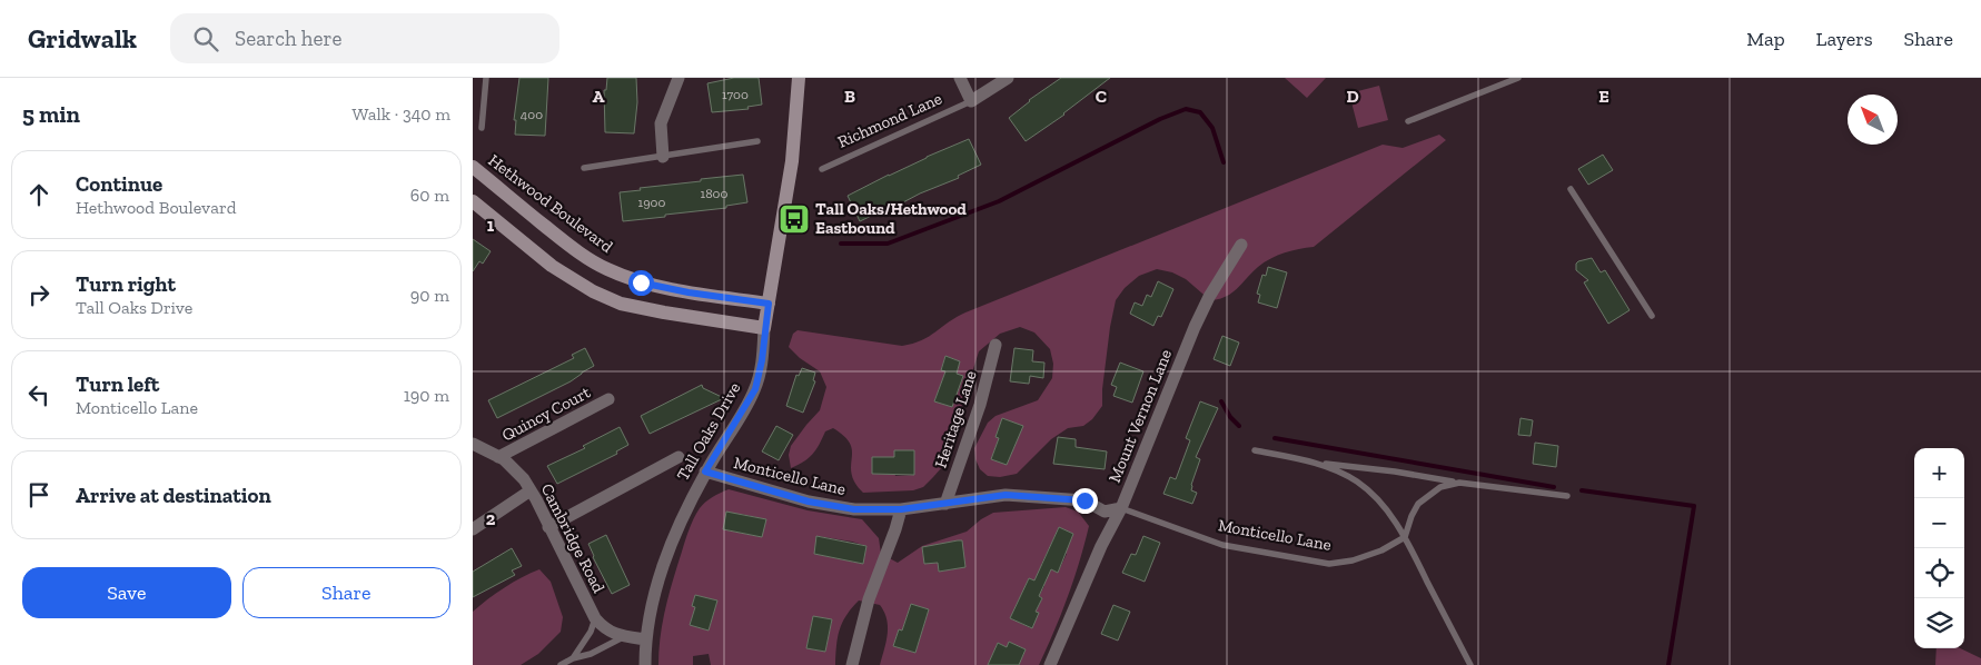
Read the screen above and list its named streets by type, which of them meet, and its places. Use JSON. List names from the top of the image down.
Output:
{
  "streets": {
    "street": [
      "Richmond Lane",
      "Hethwood Boulevard",
      "Quincy Court",
      "Mount Vernon Lane",
      "Heritage Lane",
      "Tall Oaks Drive",
      "Monticello Lane",
      "Cambridge Road"
    ]
  },
  "crossings": [
    ["Hethwood Boulevard", "Tall Oaks Drive"],
    ["Quincy Court", "Cambridge Road"],
    ["Mount Vernon Lane", "Monticello Lane"],
    ["Heritage Lane", "Monticello Lane"],
    ["Tall Oaks Drive", "Monticello Lane"],
    ["Tall Oaks Drive", "Cambridge Road"]
  ],
  "places": {
    "bus stop": ["Tall Oaks/Hethwood Eastbound"]
  },
  "house_numbers": [
    "1700",
    "400",
    "1800",
    "1900"
  ],
  "north": "top left",
  "page": {
    "header": "Gridwalk",
    "search": "Search here",
    "nav": ["Map", "Layers", "Share"],
    "heading": ["5 min", "Walk · 340 m"],
    "list": [
      ["Continue", "Hethwood Boulevard", "60 m"],
      ["Turn right", "Tall Oaks Drive", "90 m"],
      ["Turn left", "Monticello Lane", "190 m"],
      "Arrive at destination"
    ],
    "map_buttons": ["+", "−"],
    "buttons": ["Save", "Share"]
  },
  "grid": {
    "columns": [
      "A",
      "B",
      "C",
      "D",
      "E"
    ],
    "rows": ["1", "2"]
  }
}
